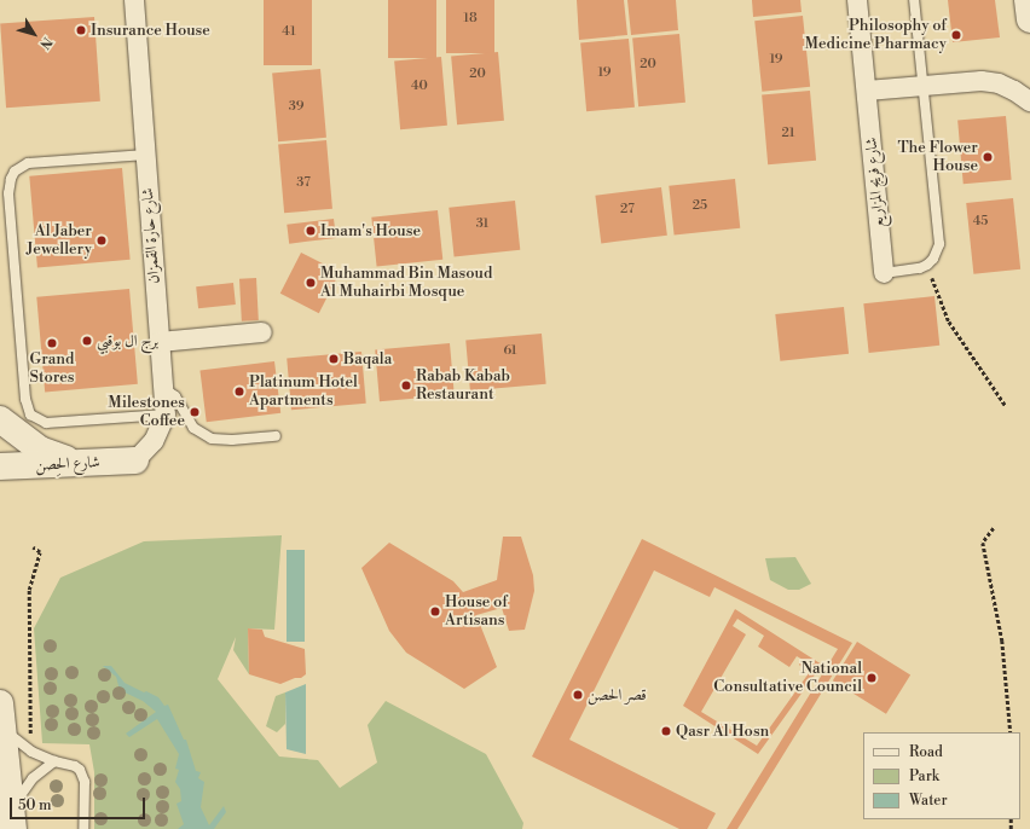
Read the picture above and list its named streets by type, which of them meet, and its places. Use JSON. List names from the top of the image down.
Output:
{
  "streets": {
    "main road": ["شارع الحِصن"],
    "street": ["شارع فريج المزاريع", "شارع حارة القمزان"]
  },
  "crossings": [
    ["شارع حارة القمزان", "شارع الحِصن"]
  ],
  "places": [
    "Insurance House",
    "Philosophy of Medicine Pharmacy",
    "The Flower House",
    "Imam's House",
    "Al Jaber Jewellery",
    "Muhammad Bin Masoud Al Muhairbi Mosque",
    "برج ال بوقبي",
    "Grand Stores",
    "Baqala",
    "Rabab Kabab Restaurant",
    "Platinum Hotel Apartments",
    "Milestones Coffee",
    "House of Artisans",
    "National Consultative Council",
    "قصر الحصن",
    "Qasr Al Hosn"
  ],
  "house_numbers": [
    "18",
    "41",
    "19",
    "20",
    "19",
    "20",
    "40",
    "39",
    "21",
    "37",
    "25",
    "27",
    "45",
    "31",
    "61"
  ],
  "legend": ["Road", "Park", "Water"],
  "scale_bar": "50 m",
  "north": "bottom right"
}
